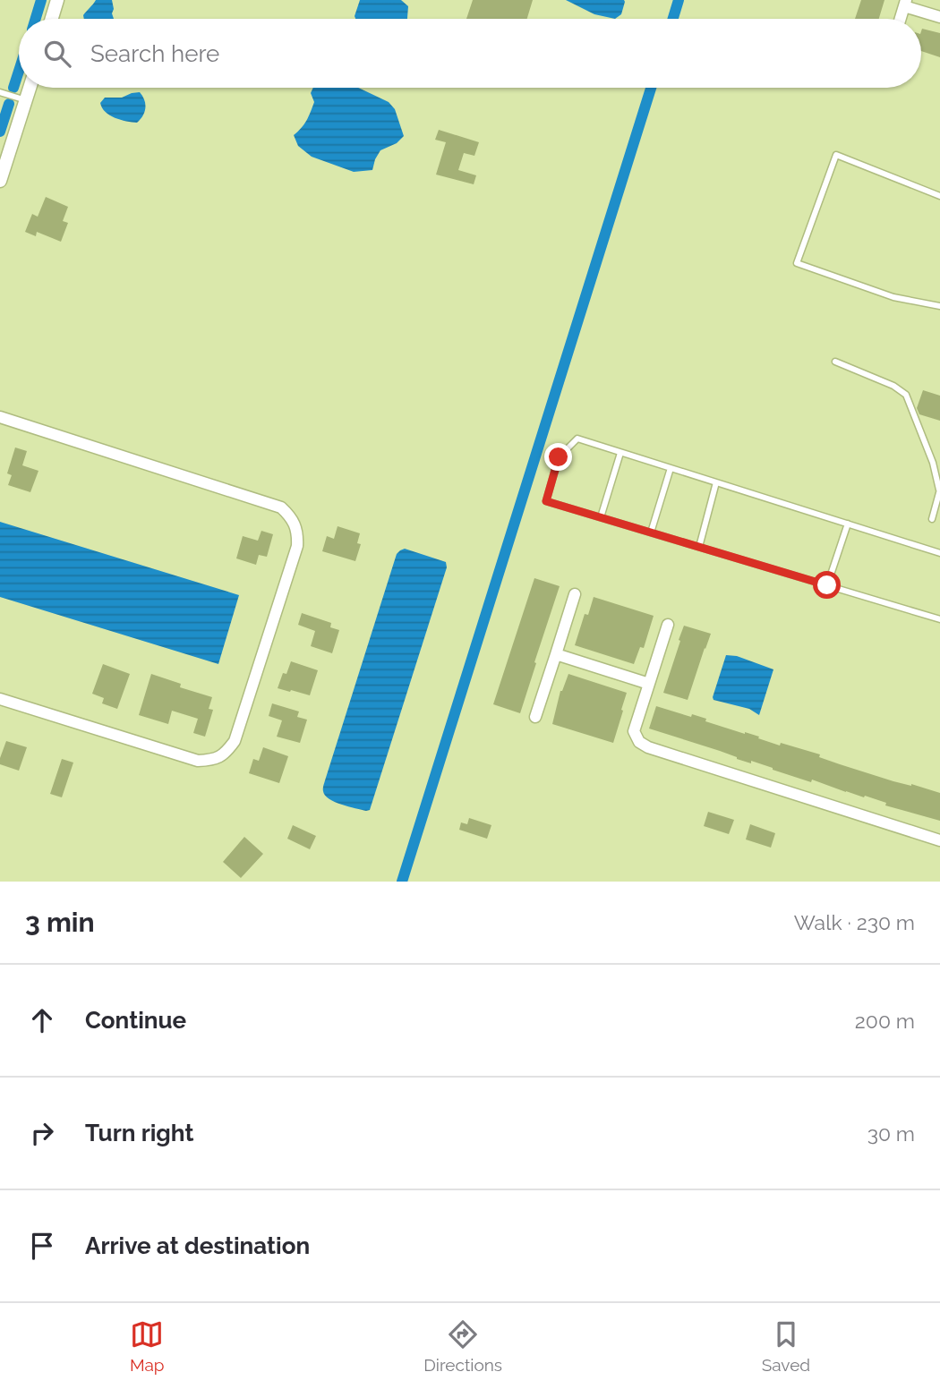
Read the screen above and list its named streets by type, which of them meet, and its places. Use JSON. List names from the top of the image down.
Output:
{
  "page": {
    "search": "Search here",
    "heading": ["3 min", "Walk · 230 m"],
    "list": [
      ["Continue", "200 m"],
      ["Turn right", "30 m"],
      "Arrive at destination"
    ],
    "nav": ["Map", "Directions", "Saved"]
  }
}
